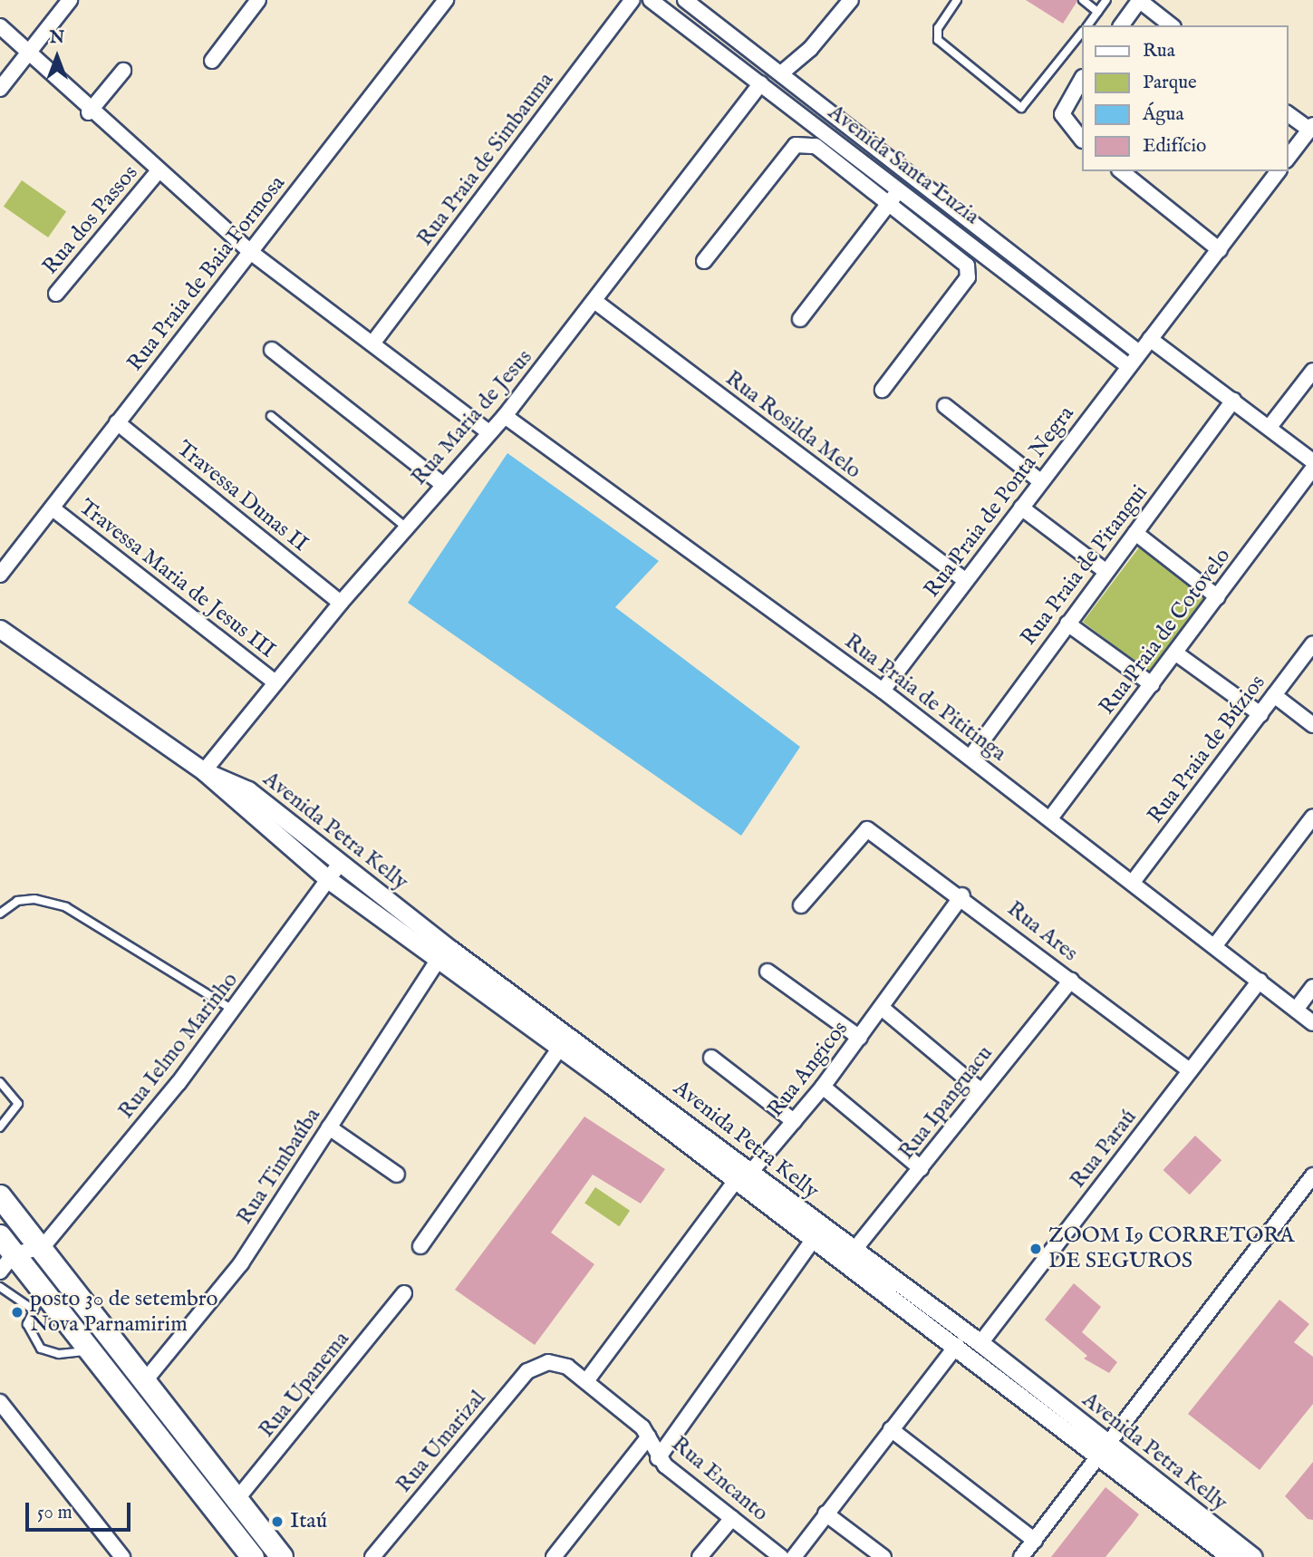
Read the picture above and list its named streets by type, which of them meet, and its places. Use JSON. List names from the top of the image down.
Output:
{
  "streets": {
    "street": [
      "Rua Praia de Simbauma",
      "Avenida Santa Luzia",
      "Rua dos Passos",
      "Rua Praia de Baia Formosa",
      "Rua Maria de Jesus",
      "Rua Rosilda Melo",
      "Travessa Dunas II",
      "Rua Praia de Ponta Negra",
      "Rua Praia de Pitangui",
      "Travessa Maria de Jesus III",
      "Rua Praia de Cotovelo",
      "Rua Praia de Pititinga",
      "Rua Praia de Búzios",
      "Avenida Petra Kelly",
      "Rua Ares",
      "Rua Ielmo Marinho",
      "Rua Angicos",
      "Rua Ipanguacu",
      "Rua Paraú",
      "Rua Timbaúba",
      "Rua Upanema",
      "Rua Umarizal",
      "Rua Encanto"
    ]
  },
  "crossings": [
    ["Avenida Santa Luzia", "Rua Maria de Jesus"],
    ["Avenida Santa Luzia", "Rua Praia de Ponta Negra"],
    ["Rua Praia de Baia Formosa", "Travessa Dunas II"],
    ["Rua Praia de Baia Formosa", "Travessa Maria de Jesus III"],
    ["Rua Maria de Jesus", "Rua Rosilda Melo"],
    ["Rua Maria de Jesus", "Travessa Dunas II"],
    ["Rua Maria de Jesus", "Travessa Maria de Jesus III"],
    ["Rua Maria de Jesus", "Rua Praia de Pititinga"],
    ["Rua Maria de Jesus", "Avenida Petra Kelly"],
    ["Rua Rosilda Melo", "Rua Praia de Ponta Negra"],
    ["Rua Praia de Ponta Negra", "Rua Praia de Pititinga"],
    ["Rua Praia de Pitangui", "Rua Praia de Pititinga"],
    ["Rua Praia de Cotovelo", "Rua Praia de Pititinga"],
    ["Rua Praia de Pititinga", "Rua Praia de Búzios"],
    ["Rua Praia de Pititinga", "Rua Paraú"],
    ["Avenida Petra Kelly", "Rua Ielmo Marinho"],
    ["Avenida Petra Kelly", "Rua Angicos"],
    ["Avenida Petra Kelly", "Rua Ipanguacu"],
    ["Avenida Petra Kelly", "Rua Paraú"],
    ["Avenida Petra Kelly", "Rua Timbaúba"],
    ["Rua Ares", "Rua Angicos"],
    ["Rua Ares", "Rua Ipanguacu"],
    ["Rua Ares", "Rua Paraú"],
    ["Rua Angicos", "Rua Encanto"],
    ["Rua Umarizal", "Rua Encanto"]
  ],
  "places": ["ZOOM I9 CORRETORA DE SEGUROS", "posto 30 de setembro Nova Parnamirim", "Itaú"],
  "legend": [
    "Rua",
    "Parque",
    "Água",
    "Edifício"
  ],
  "scale_bar": "50 m",
  "north": "top"
}
